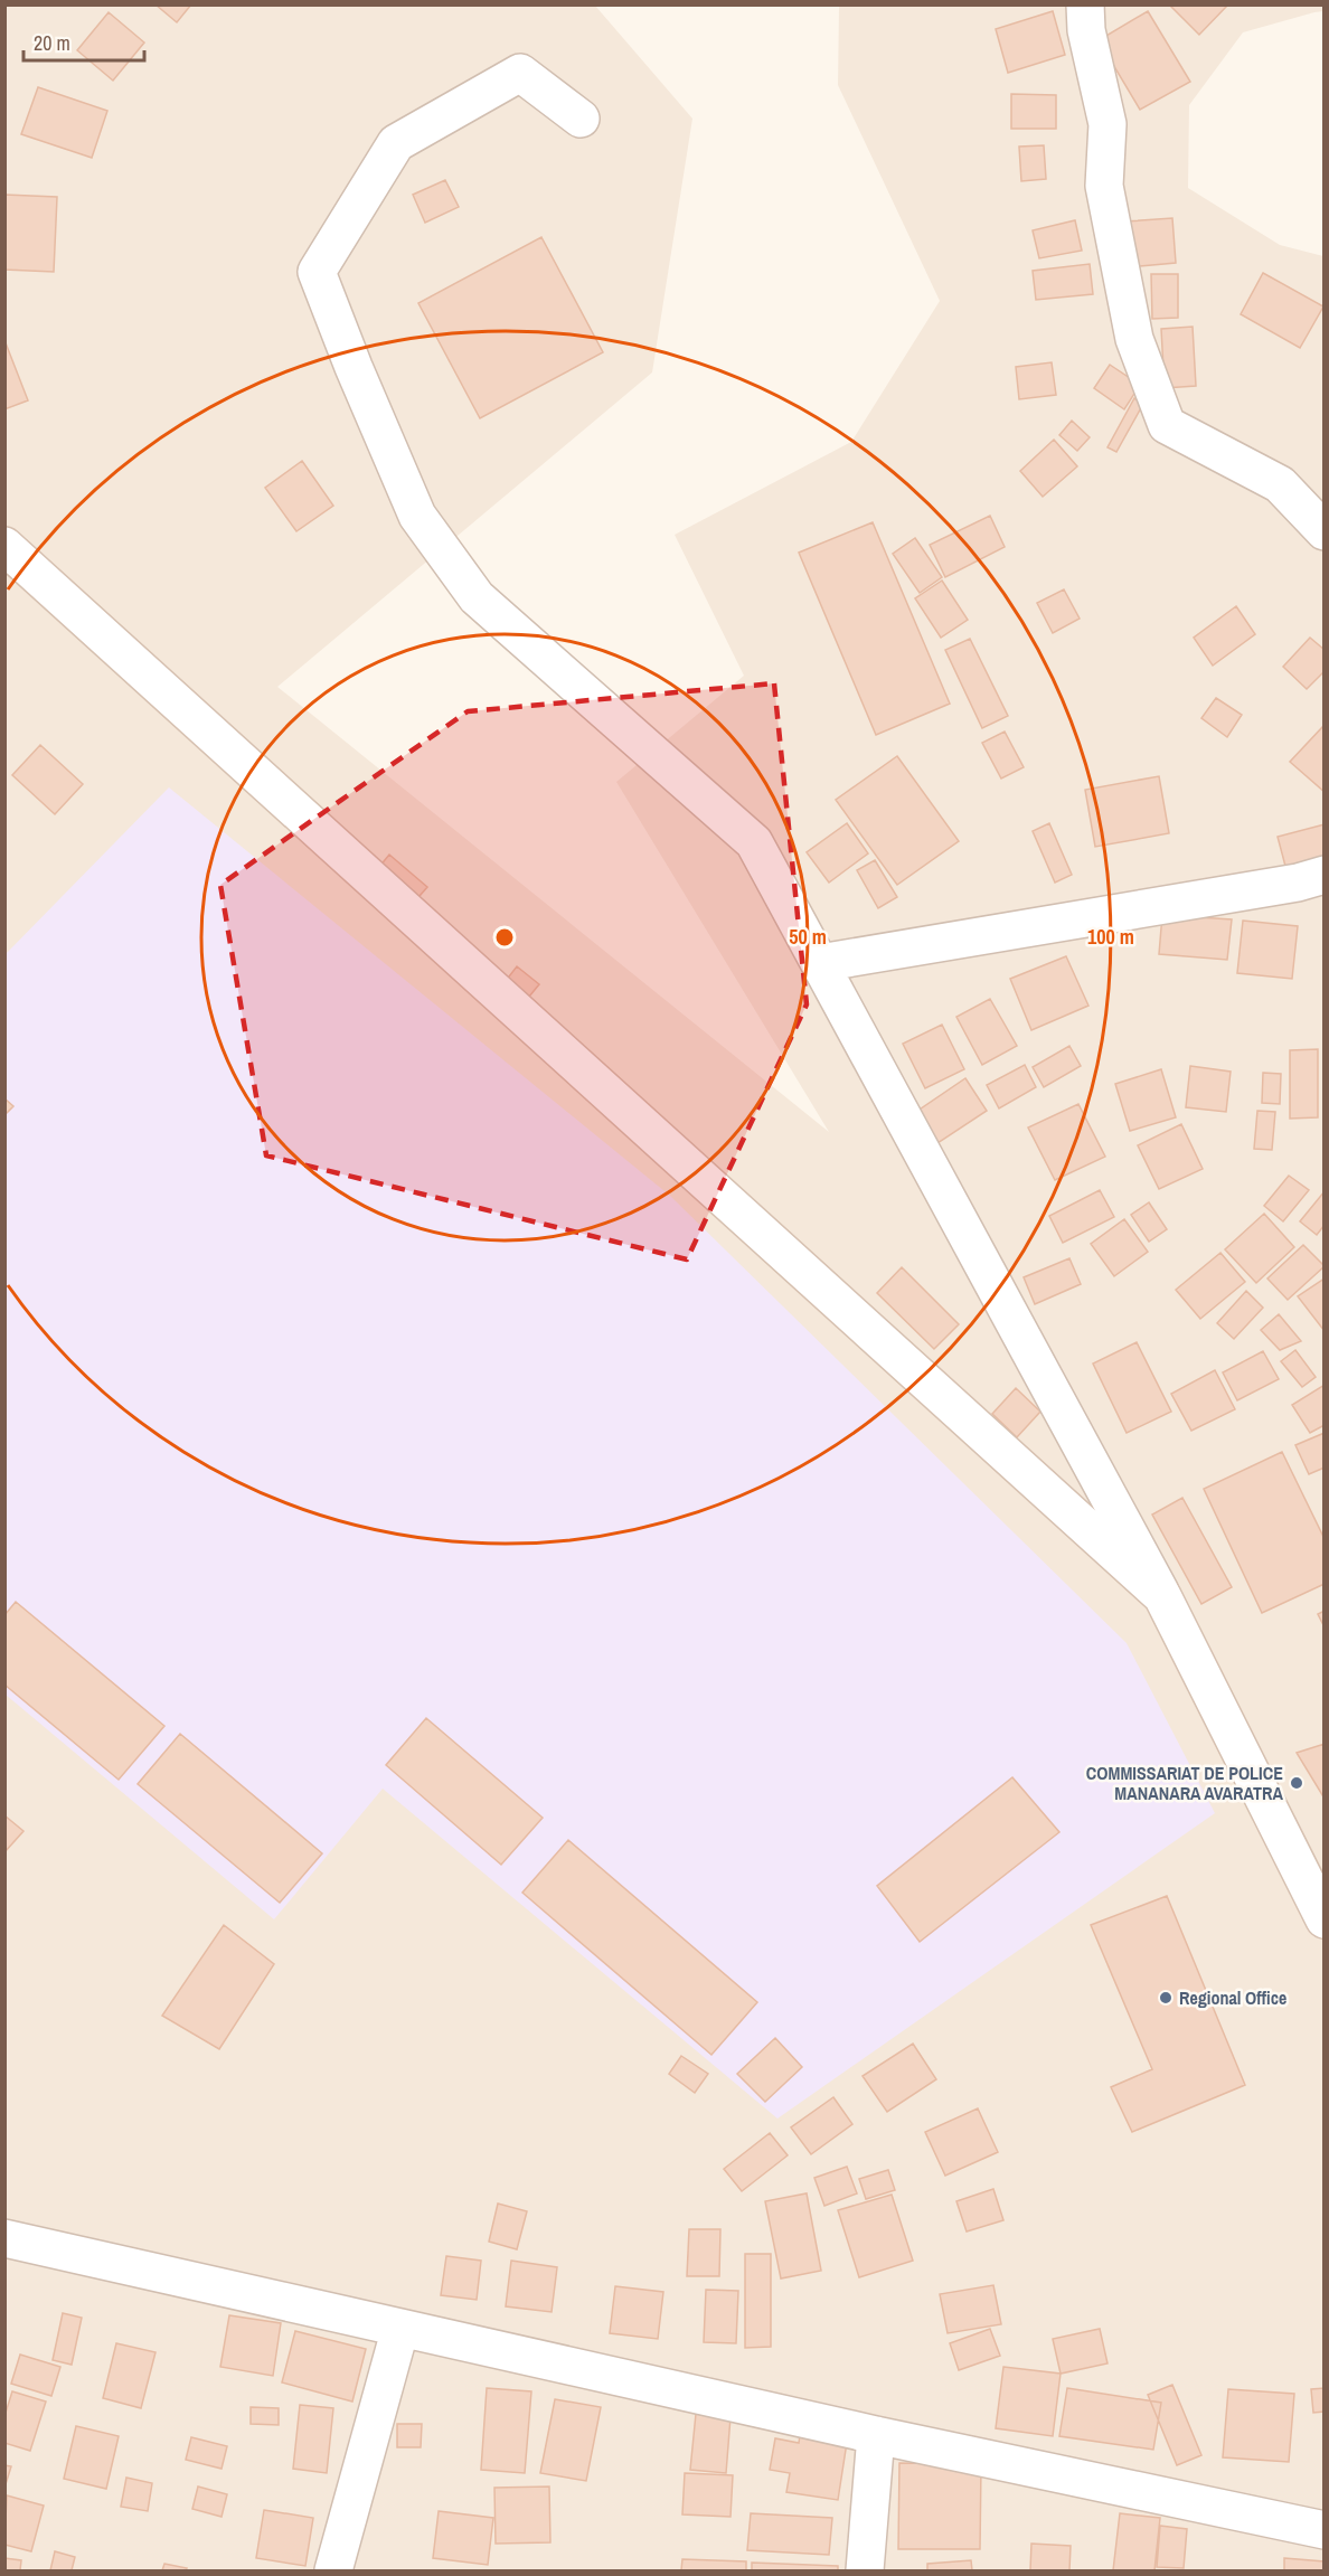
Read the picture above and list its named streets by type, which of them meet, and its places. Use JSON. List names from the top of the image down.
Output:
{
  "places": ["COMMISSARIAT DE POLICE MANANARA AVARATRA", "Regional Office"],
  "scale_bar": "20 m",
  "rings": ["50 m", "100 m"]
}
